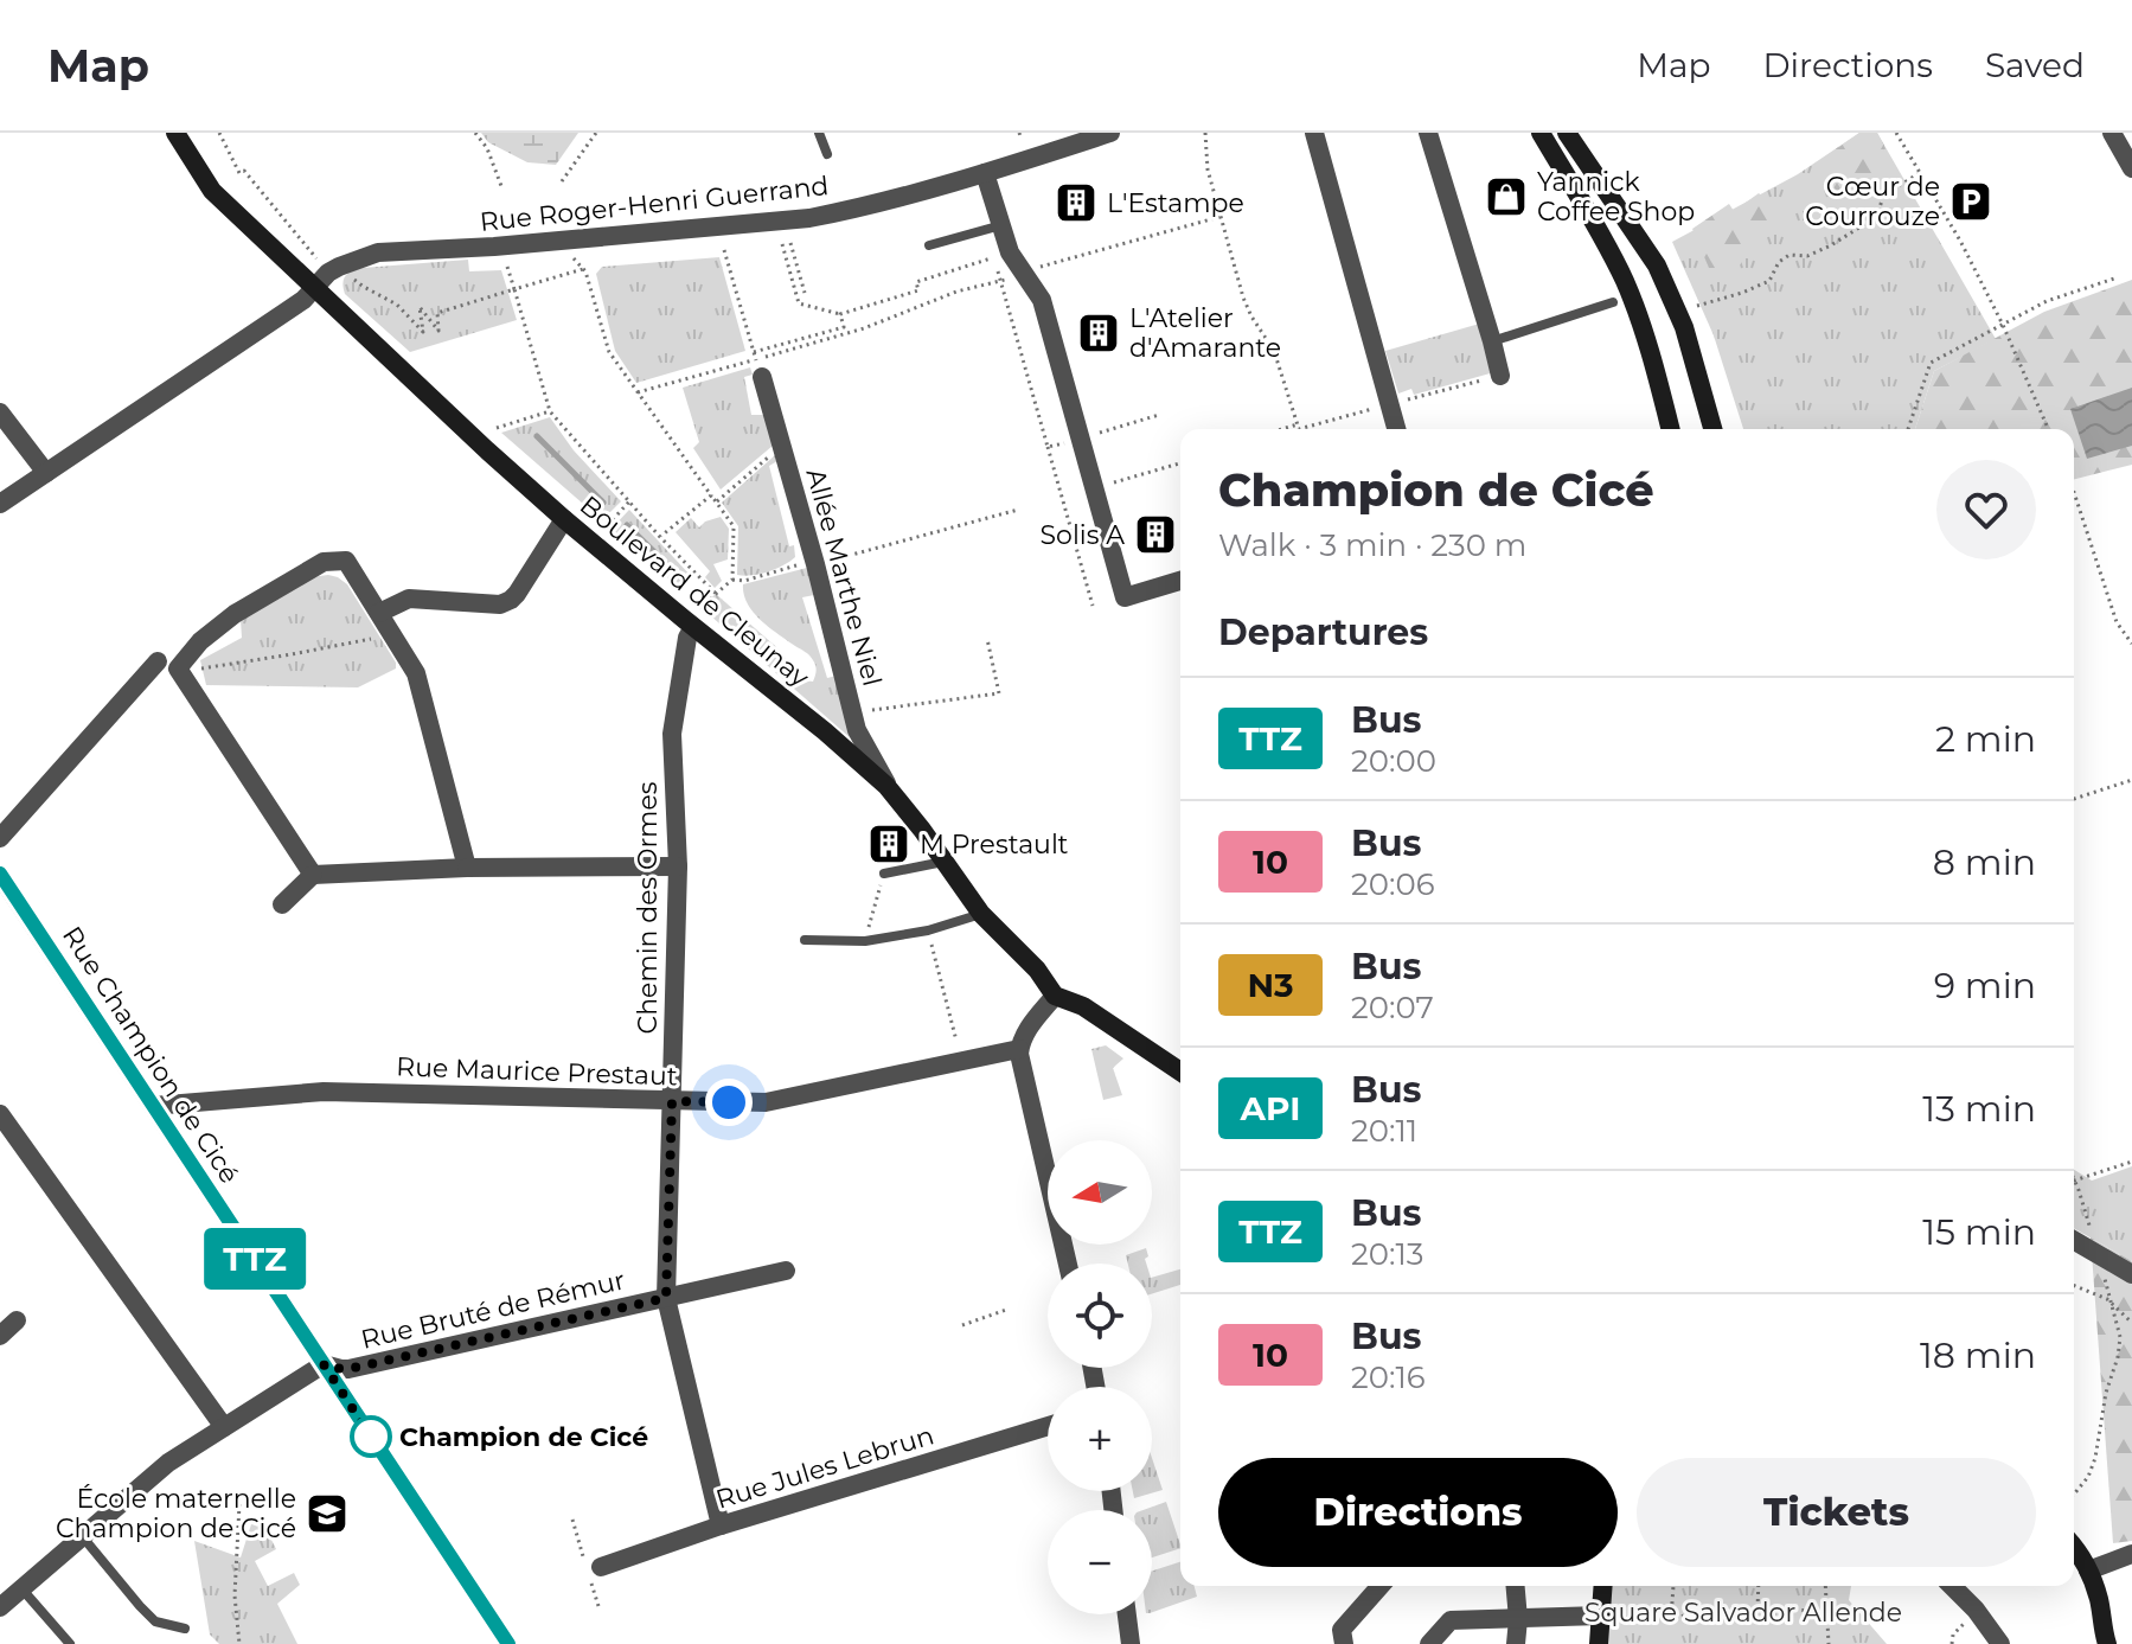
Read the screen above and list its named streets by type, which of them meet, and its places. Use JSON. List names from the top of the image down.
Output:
{
  "streets": {
    "main road": ["Boulevard de Cleunay"],
    "street": [
      "Rue Roger-Henri Guerrand",
      "Allée Marthe Niel",
      "Chemin des Ormes",
      "Rue Champion de Cicé",
      "Rue Maurice Prestaut",
      "Rue Bruté de Rémur",
      "Rue Jules Lebrun"
    ]
  },
  "crossings": [
    ["Rue Roger-Henri Guerrand", "Boulevard de Cleunay"],
    ["Allée Marthe Niel", "Boulevard de Cleunay"],
    ["Boulevard de Cleunay", "Chemin des Ormes"],
    ["Chemin des Ormes", "Rue Maurice Prestaut"],
    ["Chemin des Ormes", "Rue Bruté de Rémur"],
    ["Chemin des Ormes", "Rue Jules Lebrun"],
    ["Rue Champion de Cicé", "Rue Maurice Prestaut"],
    ["Rue Champion de Cicé", "Rue Bruté de Rémur"]
  ],
  "parks": ["Square Salvador Allende"],
  "places": {
    "shop": ["Yannick Coffee Shop"],
    "parking": ["Cœur de Courrouze"],
    "building": [
      "L'Estampe",
      "L'Atelier d'Amarante",
      "Solis A",
      "M Prestault"
    ],
    "other": ["Champion de Cicé"],
    "school or university": ["École maternelle Champion de Cicé"]
  },
  "lines": ["bus line TTZ"],
  "north": "left",
  "page": {
    "header": "Map",
    "nav": ["Map", "Directions", "Saved"],
    "on_map": "TTZ",
    "heading": [
      ["Champion de Cicé", "Walk · 3 min · 230 m"],
      "Departures"
    ],
    "list": [
      {
        "mark": "TTZ",
        "name": "Bus",
        "note": "20:00",
        "value": "2 min"
      },
      {
        "mark": "10",
        "name": "Bus",
        "note": "20:06",
        "value": "8 min"
      },
      {
        "mark": "N3",
        "name": "Bus",
        "note": "20:07",
        "value": "9 min"
      },
      {
        "mark": "API",
        "name": "Bus",
        "note": "20:11",
        "value": "13 min"
      },
      {
        "mark": "TTZ",
        "name": "Bus",
        "note": "20:13",
        "value": "15 min"
      },
      {
        "mark": "10",
        "name": "Bus",
        "note": "20:16",
        "value": "18 min"
      }
    ],
    "map_buttons": ["+", "−"],
    "buttons": ["Directions", "Tickets"]
  }
}
